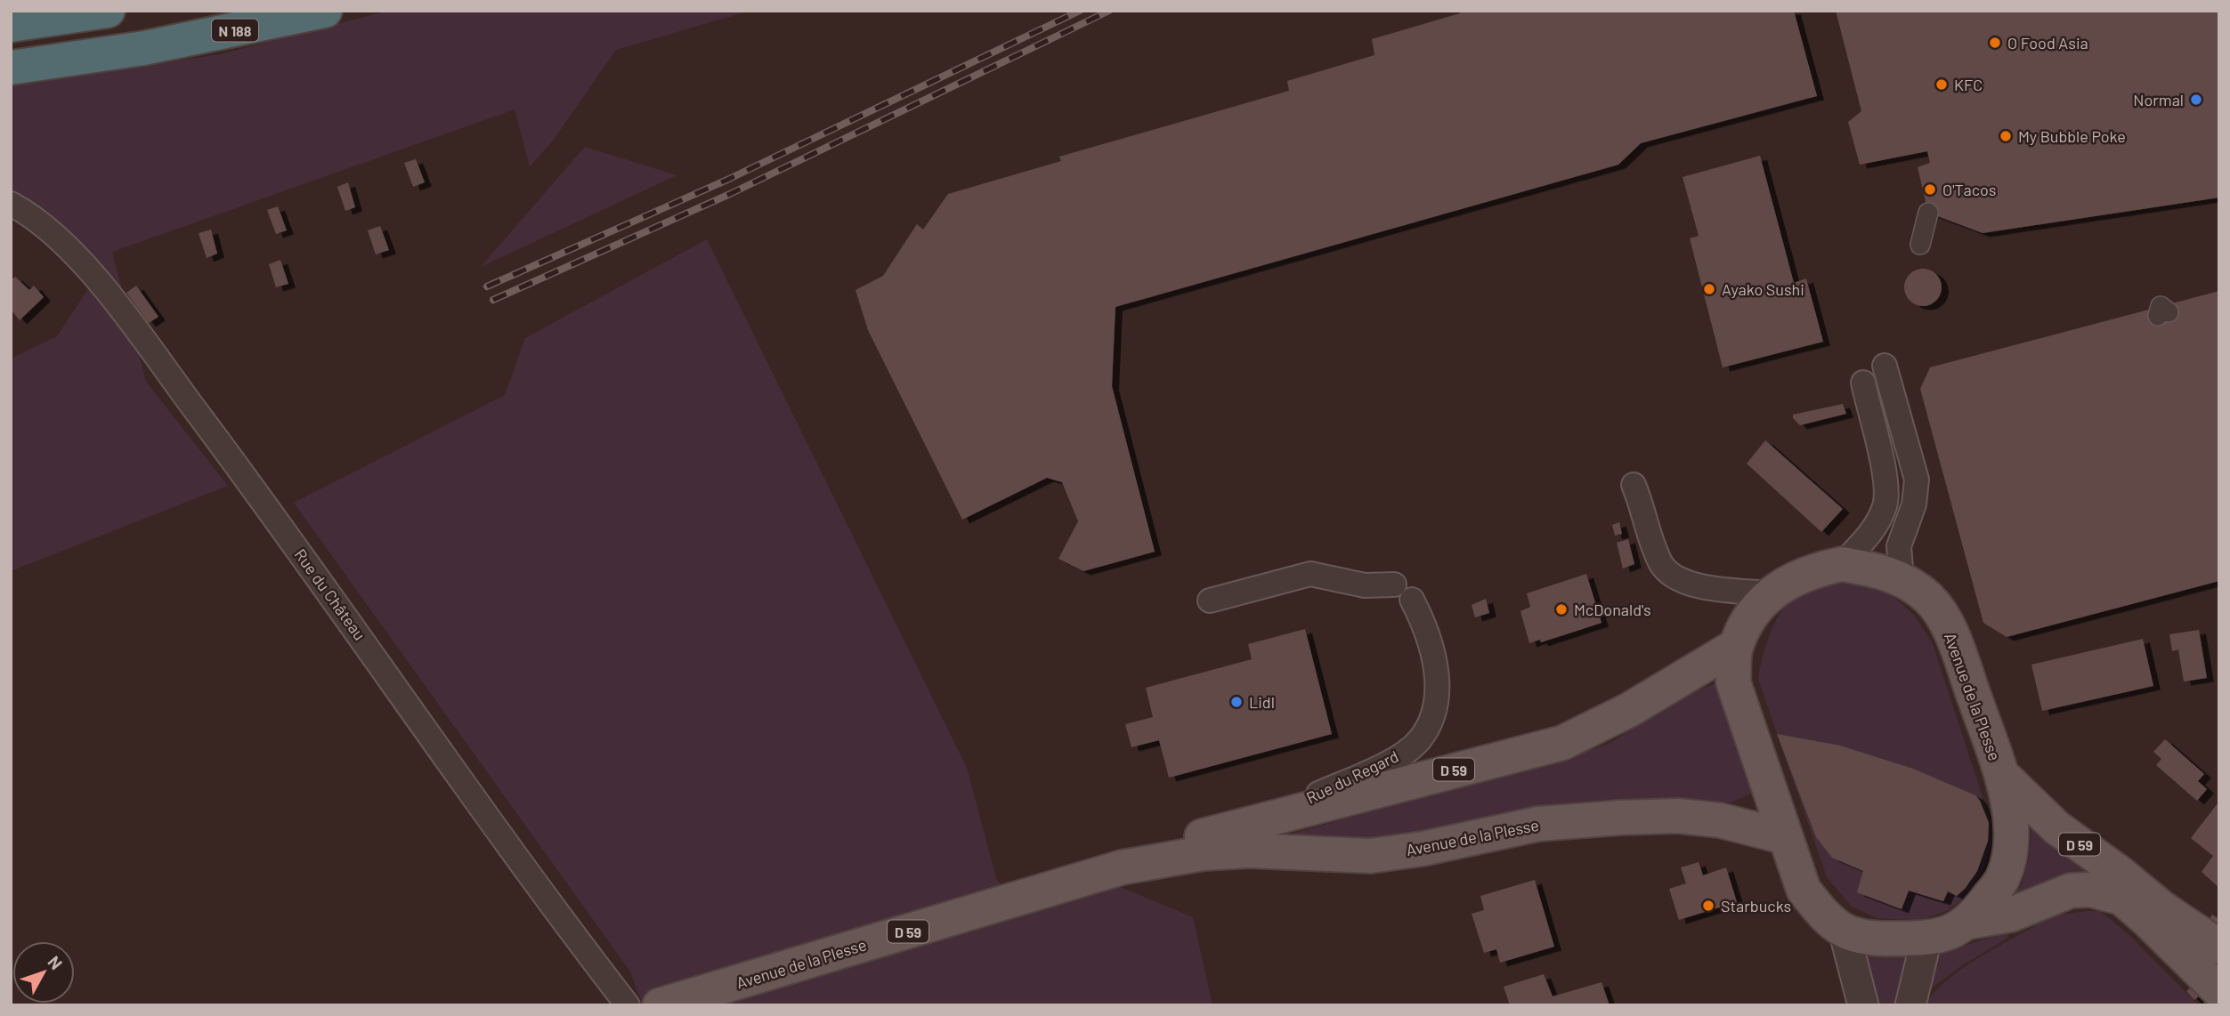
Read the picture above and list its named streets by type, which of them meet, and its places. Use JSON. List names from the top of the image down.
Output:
{
  "streets": {
    "highway": ["N 188"],
    "main road": ["Avenue de la Plesse", "D 59"],
    "street": ["Rue du Château", "Rue du Regard"]
  },
  "crossings": [
    ["Avenue de la Plesse", "Rue du Regard"]
  ],
  "places": [
    "O Food Asia",
    "KFC",
    "Normal",
    "My Bubble Poke",
    "O'Tacos",
    "Ayako Sushi",
    "McDonald's",
    "Lidl",
    "Starbucks"
  ],
  "north": "top right"
}
